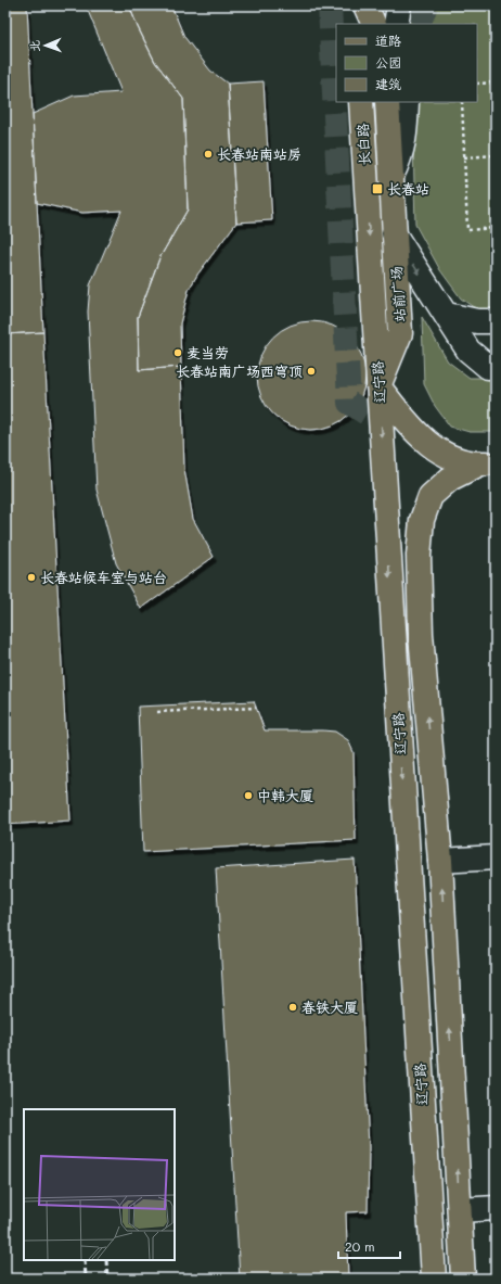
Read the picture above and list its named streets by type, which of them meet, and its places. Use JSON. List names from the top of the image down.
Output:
{
  "streets": {
    "main road": ["长白路", "站前广场", "辽宁路"]
  },
  "crossings": [
    ["长白路", "辽宁路"],
    ["站前广场", "辽宁路"]
  ],
  "places": {
    "other": [
      "长春站南站房",
      "麦当劳",
      "长春站南广场西穹顶",
      "长春站候车室与站台",
      "中韩大厦",
      "春铁大厦"
    ],
    "transit": ["长春站"]
  },
  "legend": ["道路", "公园", "建筑"],
  "scale_bar": "20 m",
  "north": "left"
}
